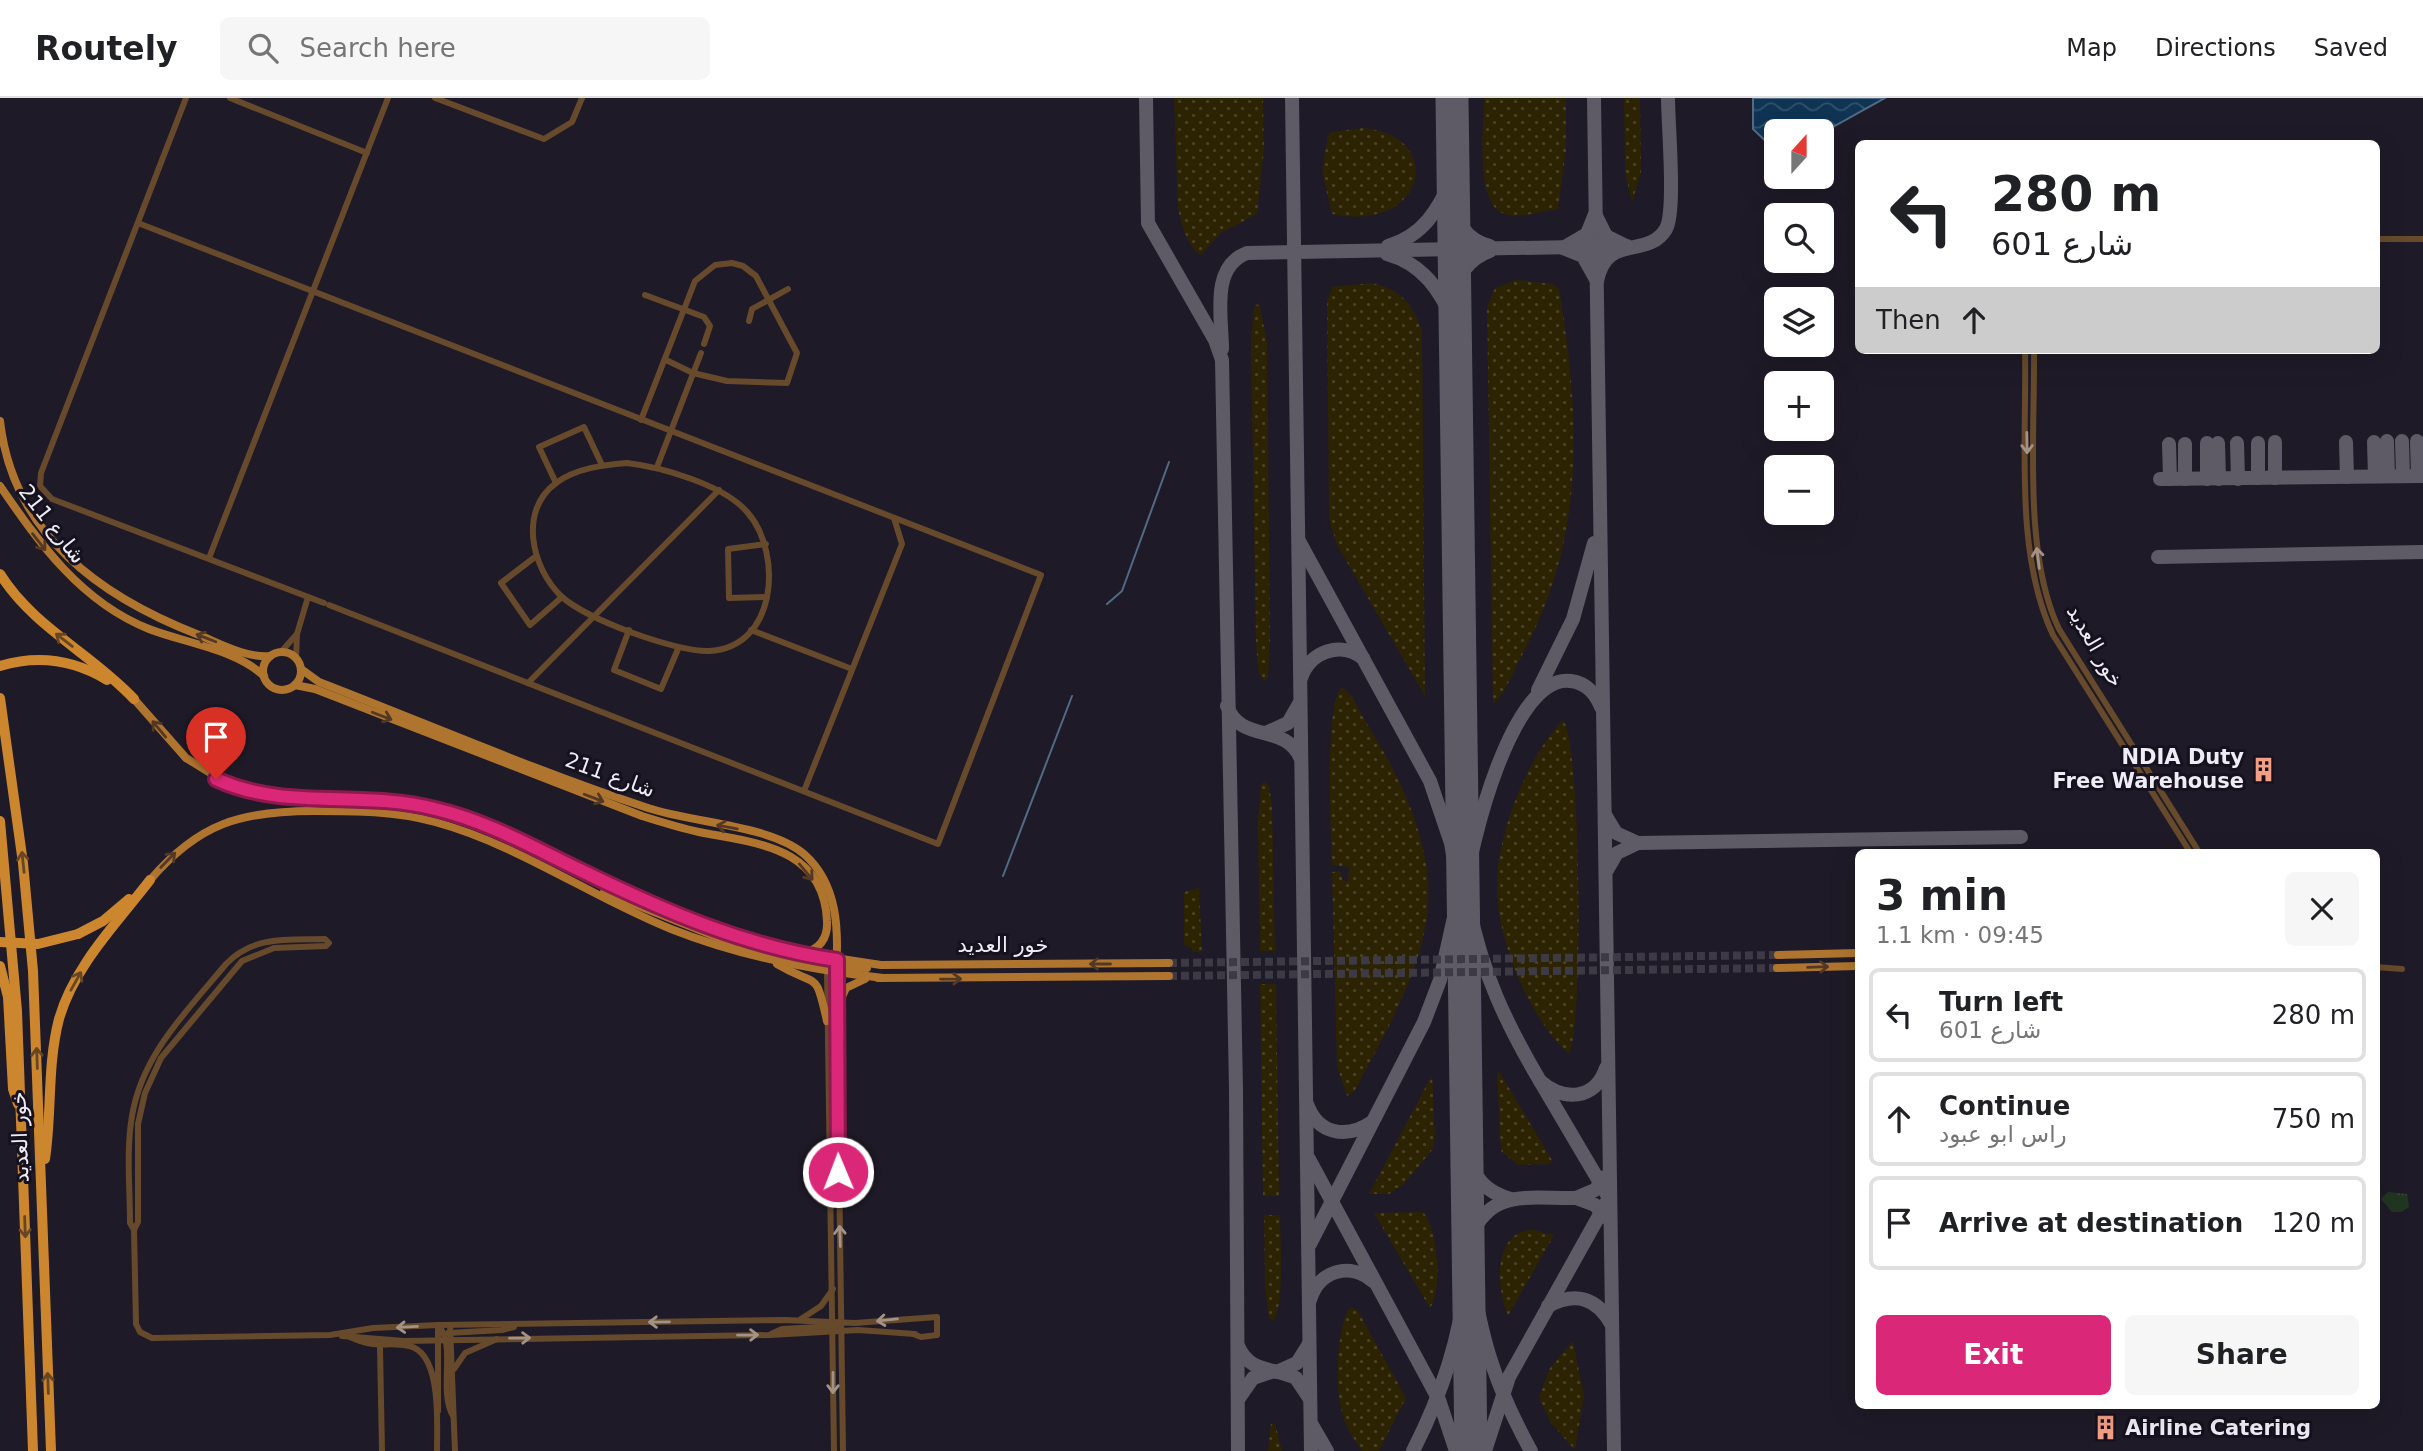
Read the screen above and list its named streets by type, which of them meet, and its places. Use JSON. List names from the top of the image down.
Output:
{
  "streets": {
    "highway": ["خور العديد"],
    "main road": ["شارع 211"]
  },
  "crossings": [
    ["شارع 211", "خور العديد"]
  ],
  "places": {
    "building": ["NDIA Duty Free Warehouse", "Airline Catering"]
  },
  "north": "top",
  "page": {
    "header": "Routely",
    "search": "Search here",
    "nav": ["Map", "Directions", "Saved"],
    "map_buttons": ["+", "−"],
    "turn": ["280 m", "شارع 601"],
    "then": "Then",
    "heading": ["3 min", "1.1 km · 09:45"],
    "list": [
      {
        "name": "Turn left",
        "note": "شارع 601",
        "value": "280 m"
      },
      {
        "name": "Continue",
        "note": "راس ابو عبود",
        "value": "750 m"
      },
      {
        "name": "Arrive at destination",
        "value": "120 m"
      }
    ],
    "buttons": ["Exit", "Share"]
  }
}
